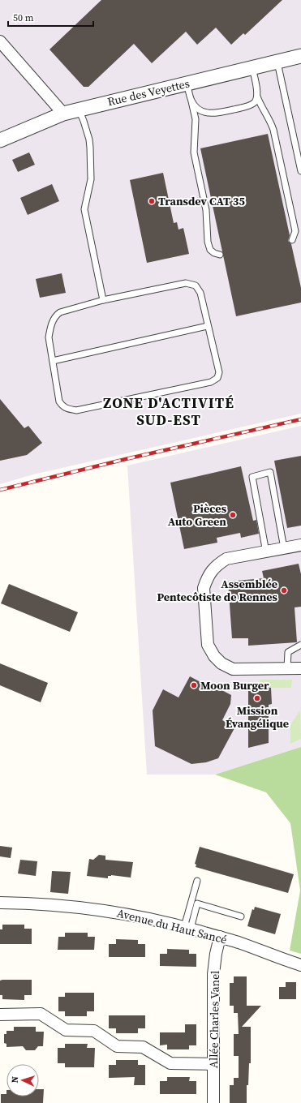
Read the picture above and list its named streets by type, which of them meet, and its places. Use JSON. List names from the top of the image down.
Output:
{
  "streets": {
    "street": ["Rue des Veyettes", "Avenue du Haut Sancé", "Allée Charles Vanel"]
  },
  "crossings": [
    ["Avenue du Haut Sancé", "Allée Charles Vanel"]
  ],
  "districts": ["ZONE D'ACTIVITÉ SUD-EST"],
  "places": [
    "Transdev CAT 35",
    "Pièces Auto Green",
    "Assemblée Pentecôtiste de Rennes",
    "Moon Burger",
    "Mission Évangélique"
  ],
  "scale_bar": "50 m",
  "north": "left"
}
